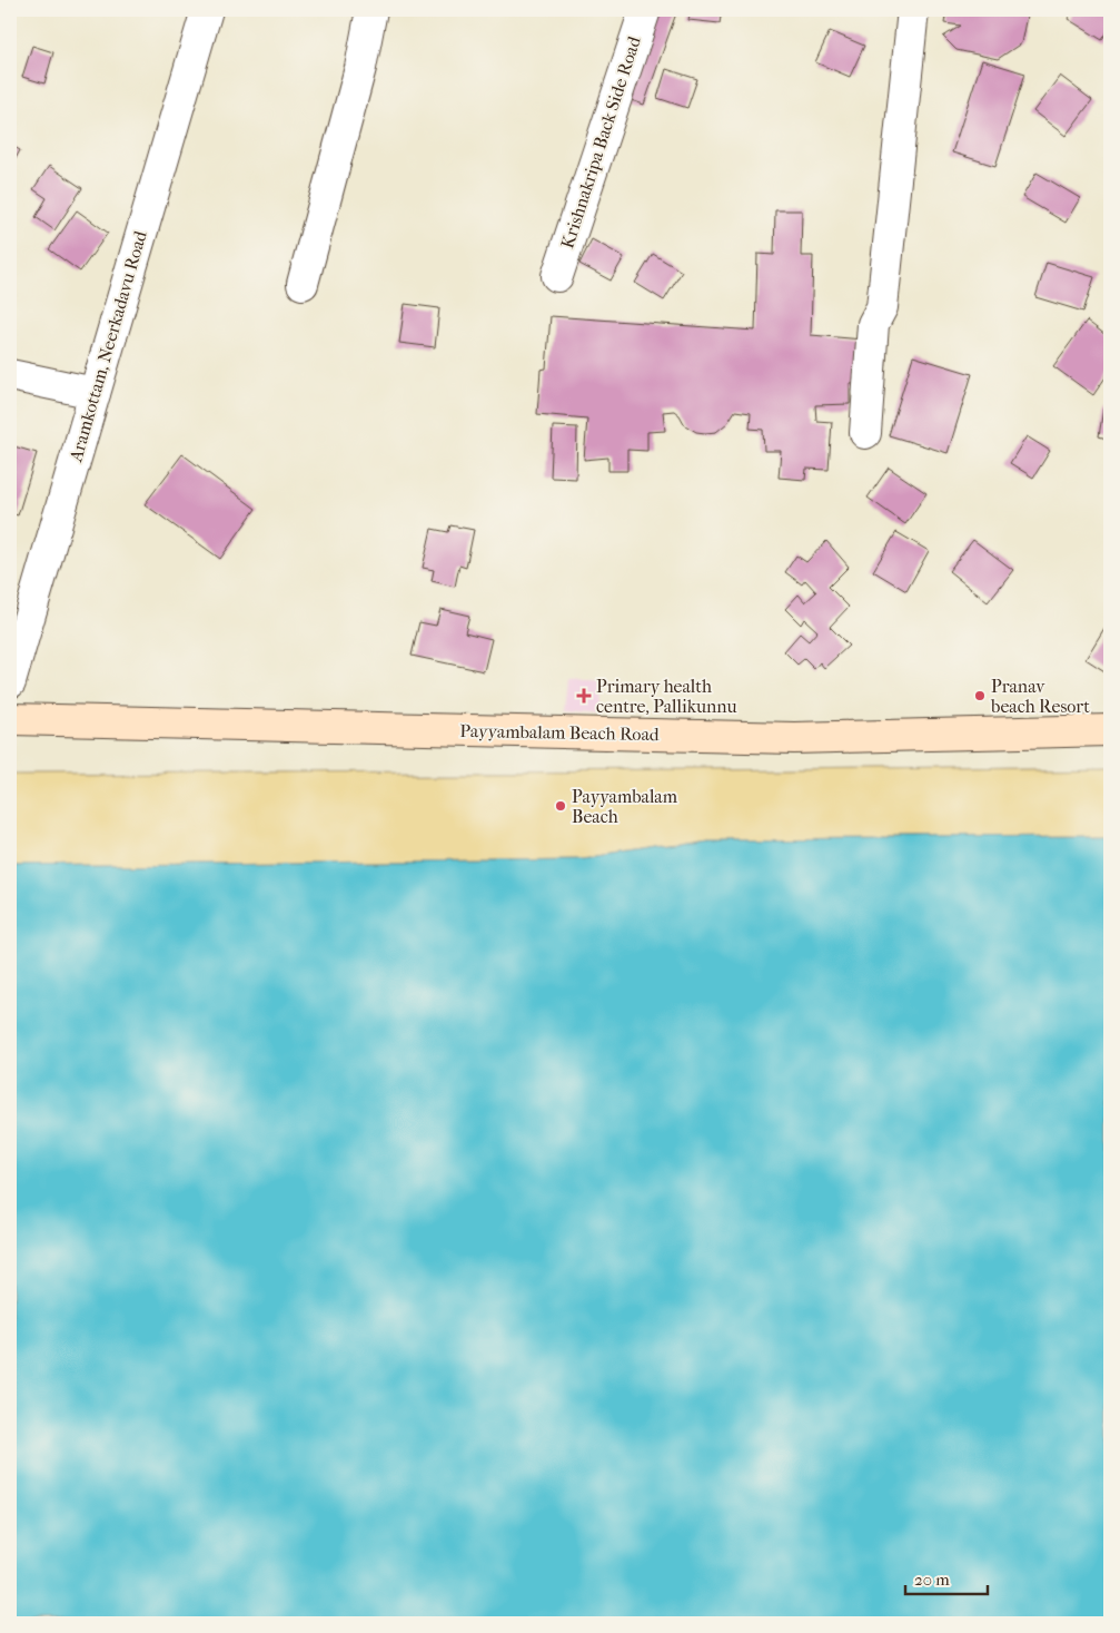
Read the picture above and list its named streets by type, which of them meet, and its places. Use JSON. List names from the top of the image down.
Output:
{
  "streets": {
    "main road": ["Payyambalam Beach Road"],
    "street": ["Krishnakripa Back Side Road", "Aramkottam, Neerkadavu Road"]
  },
  "places": {
    "health": ["Primary health centre, Pallikunnu"],
    "other": ["Pranav beach Resort", "Payyambalam Beach"]
  },
  "scale_bar": "20 m"
}
